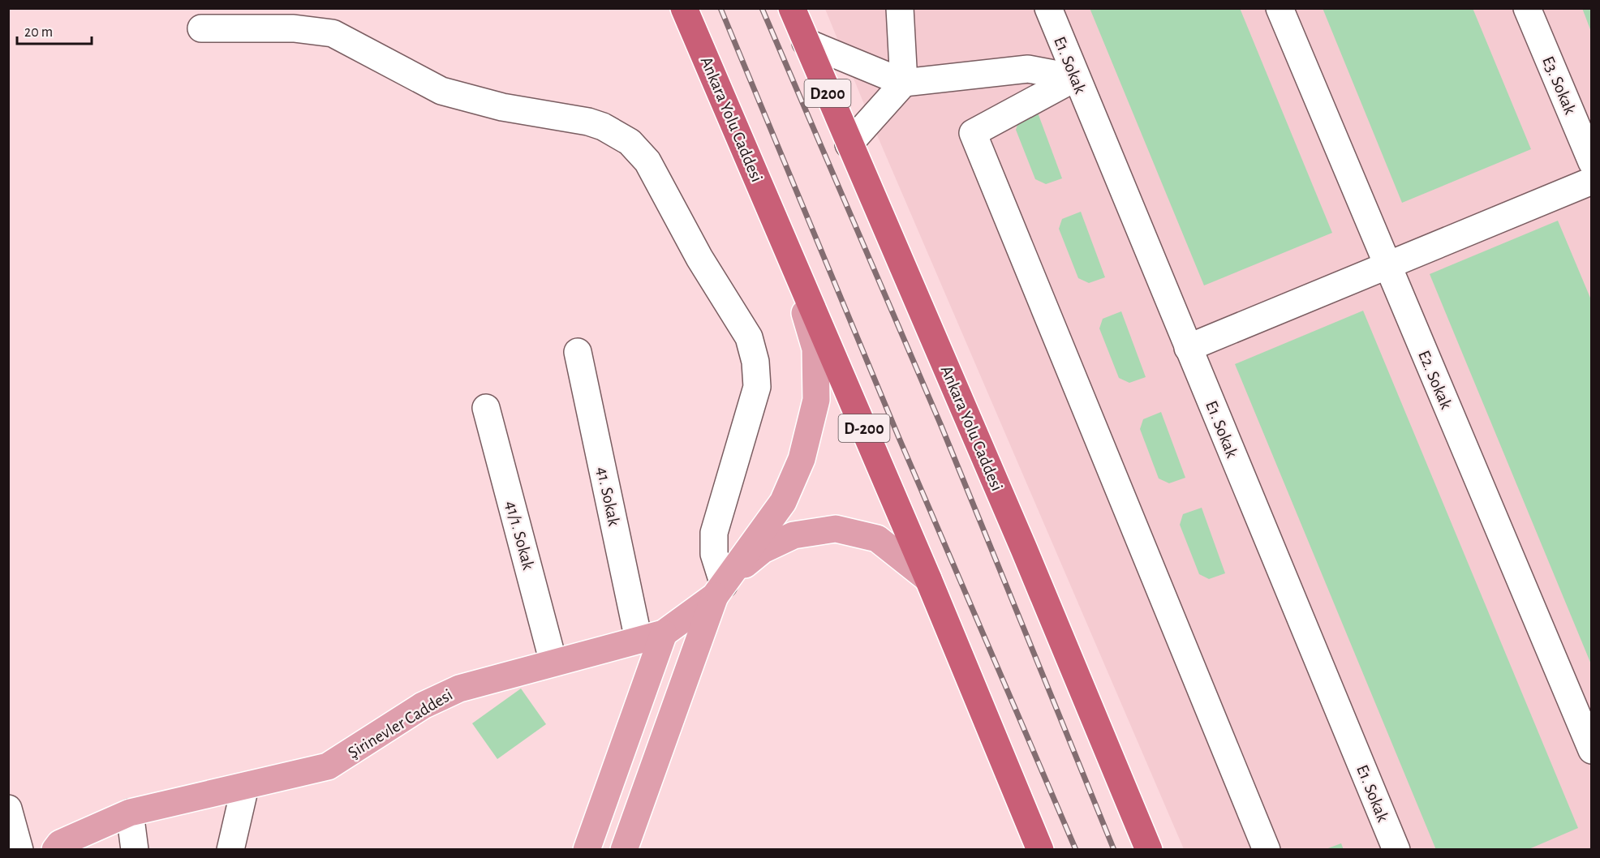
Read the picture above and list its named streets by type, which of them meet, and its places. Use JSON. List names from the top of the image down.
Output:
{
  "streets": {
    "highway": ["D200", "Ankara Yolu Caddesi", "D-200"],
    "main road": ["Şirinevler Caddesi"],
    "street": [
      "E1. Sokak",
      "E3. Sokak",
      "E2. Sokak",
      "41. Sokak",
      "41/1. Sokak"
    ]
  },
  "crossings": [
    ["Ankara Yolu Caddesi", "Şirinevler Caddesi"],
    ["41. Sokak", "Şirinevler Caddesi"],
    ["41/1. Sokak", "Şirinevler Caddesi"]
  ],
  "scale_bar": "20 m"
}
